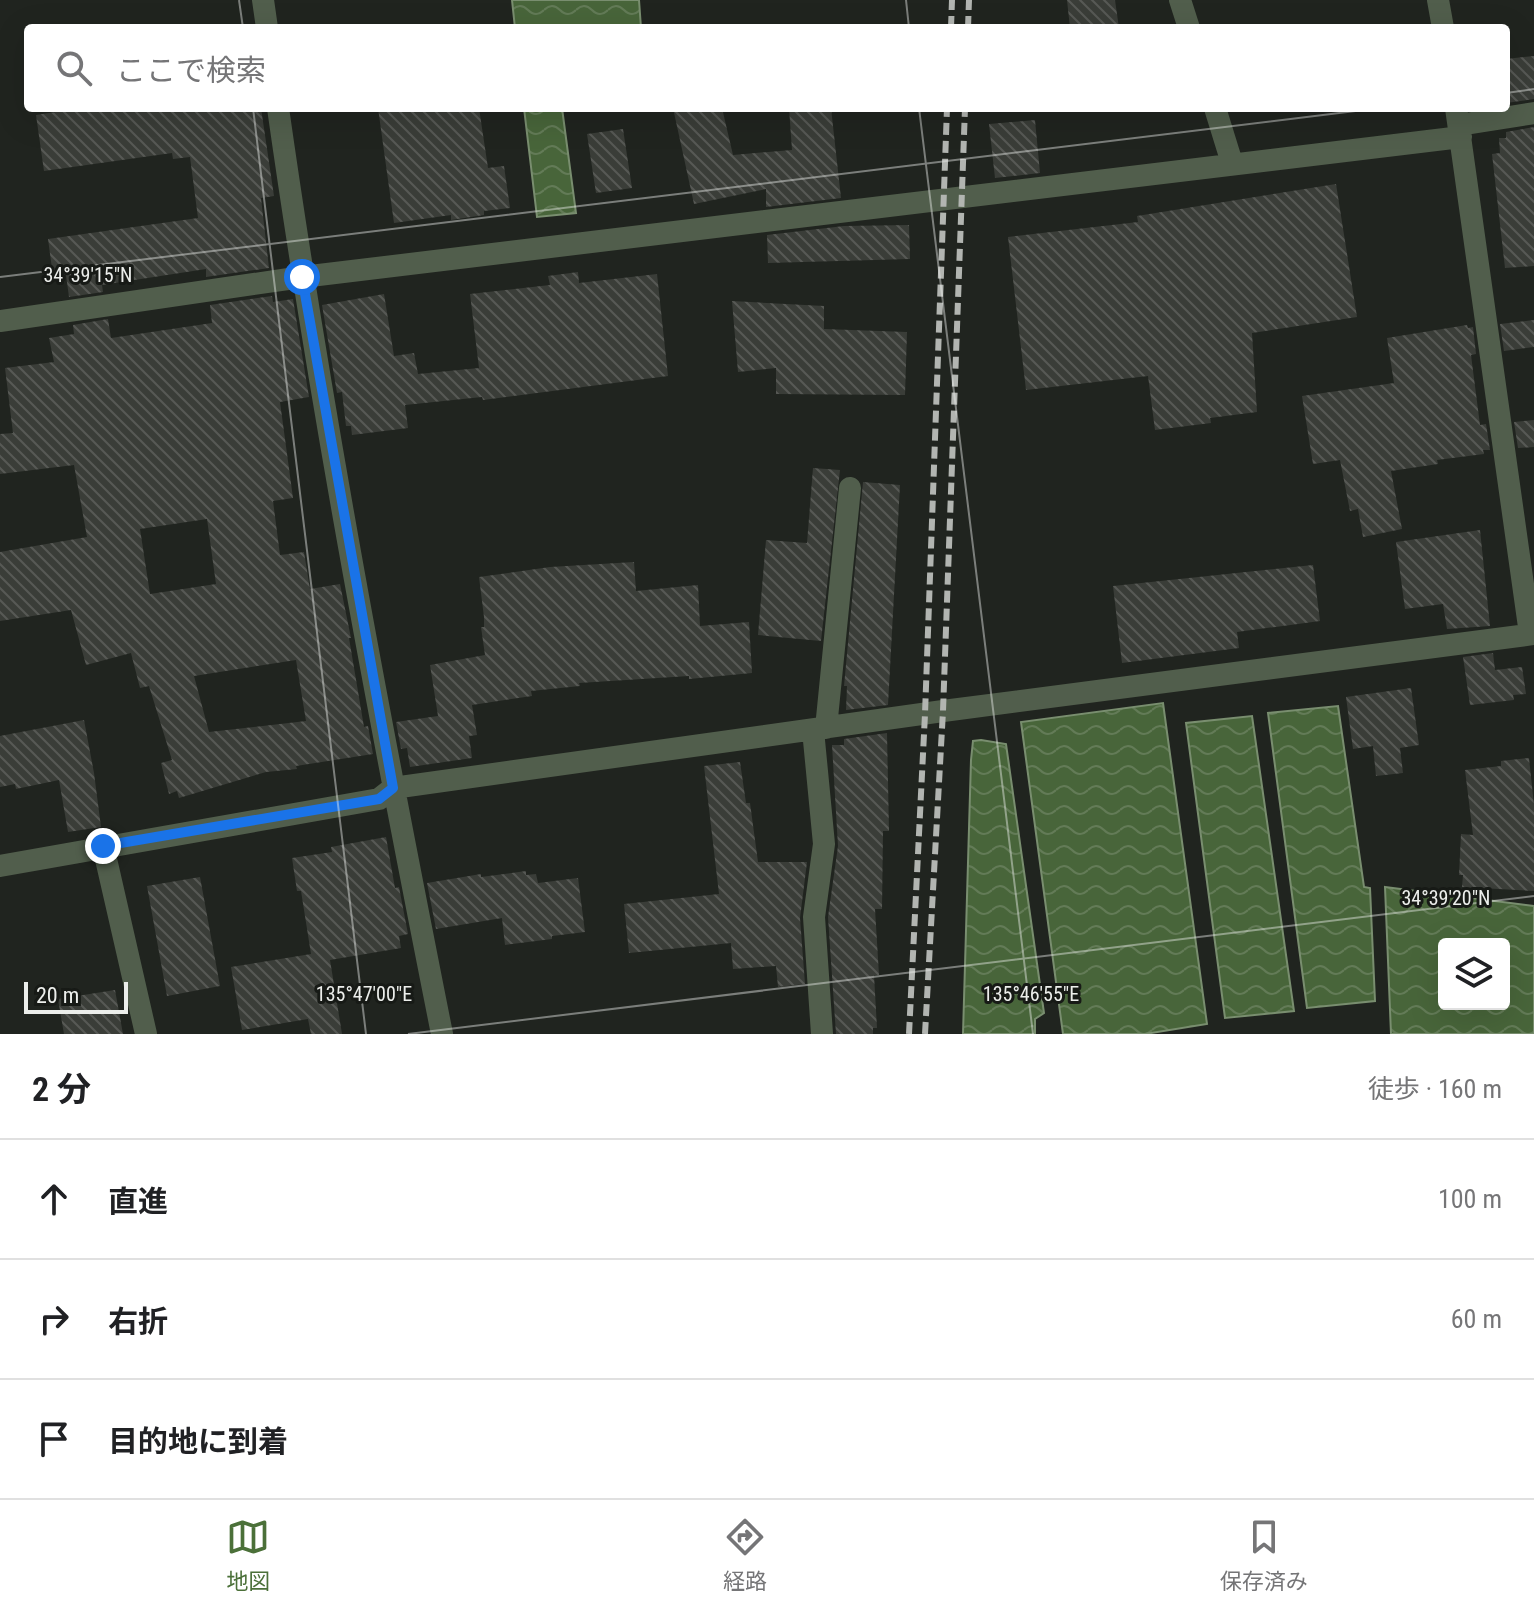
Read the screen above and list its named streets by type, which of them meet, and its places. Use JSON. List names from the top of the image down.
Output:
{
  "scale_bar": "20 m",
  "page": {
    "search": "ここで検索",
    "scale": "20 m",
    "heading": ["2 分", "徒歩 · 160 m"],
    "list": [
      ["直進", "100 m"],
      ["右折", "60 m"],
      "目的地に到着"
    ],
    "nav": ["地図", "経路", "保存済み"]
  },
  "coordinates": [
    "34°39'15\"N",
    "34°39'20\"N",
    "135°47'00\"E",
    "135°46'55\"E"
  ]
}
